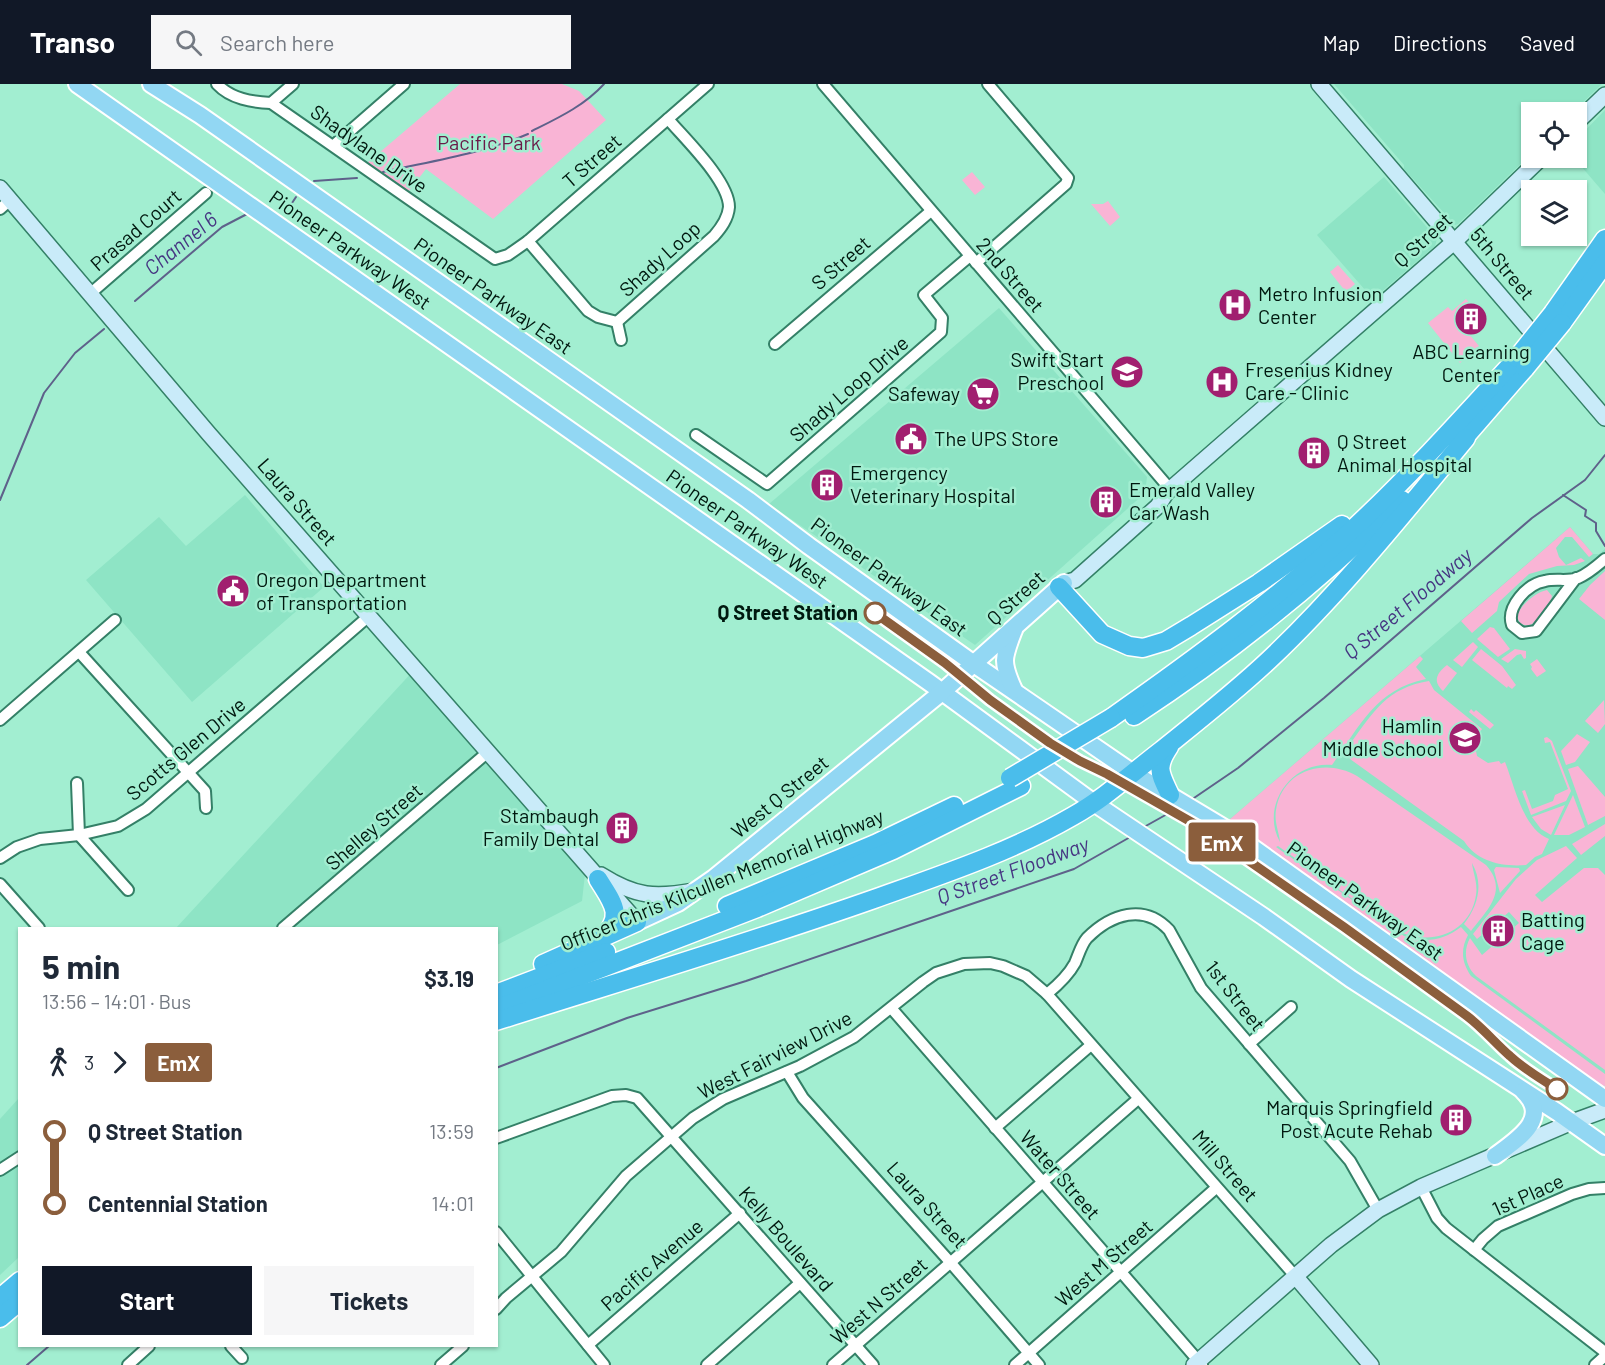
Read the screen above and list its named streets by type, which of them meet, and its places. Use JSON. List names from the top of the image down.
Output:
{
  "streets": {
    "highway": ["Officer Chris Kilcullen Memorial Highway"],
    "main road": [
      "Q Street",
      "Pioneer Parkway West",
      "Pioneer Parkway East",
      "West Q Street"
    ],
    "street": [
      "Shadylane Drive",
      "T Street",
      "Prasad Court",
      "Shady Loop",
      "S Street",
      "5th Street",
      "2nd Street",
      "Shady Loop Drive",
      "Laura Street",
      "Scotts Glen Drive",
      "Shelley Street",
      "1st Street",
      "West Fairview Drive",
      "Mill Street",
      "Water Street",
      "1st Place",
      "Kelly Boulevard",
      "West M Street",
      "Pacific Avenue",
      "West N Street"
    ]
  },
  "crossings": [
    ["Shadylane Drive", "T Street"],
    ["T Street", "Shady Loop"],
    ["Prasad Court", "Laura Street"],
    ["Q Street", "Pioneer Parkway West"],
    ["Q Street", "5th Street"],
    ["Q Street", "2nd Street"],
    ["Q Street", "Pioneer Parkway East"],
    ["Q Street", "West Q Street"],
    ["Pioneer Parkway West", "West Q Street"],
    ["S Street", "2nd Street"],
    ["2nd Street", "Shady Loop Drive"],
    ["Laura Street", "Scotts Glen Drive"],
    ["Laura Street", "West Q Street"],
    ["Laura Street", "Shelley Street"],
    ["Laura Street", "West Fairview Drive"],
    ["Laura Street", "West M Street"],
    ["Laura Street", "West N Street"],
    ["1st Street", "West Fairview Drive"],
    ["1st Street", "Mill Street"],
    ["West Fairview Drive", "Mill Street"],
    ["West Fairview Drive", "Water Street"],
    ["West Fairview Drive", "Kelly Boulevard"],
    ["Mill Street", "West M Street"],
    ["Mill Street", "West N Street"],
    ["Water Street", "West M Street"],
    ["Water Street", "West N Street"],
    ["Kelly Boulevard", "Pacific Avenue"],
    ["Kelly Boulevard", "West N Street"]
  ],
  "water": ["Channel 6", "Q Street Floodway"],
  "parks": ["Pacific Park"],
  "places": {
    "hospital": ["Metro Infusion Center", "Fresenius Kidney Care - Clinic"],
    "building": [
      "ABC Learning Center",
      "Q Street Animal Hospital",
      "Emergency Veterinary Hospital",
      "Emerald Valley Car Wash",
      "Stambaugh Family Dental",
      "Batting Cage",
      "Marquis Springfield Post Acute Rehab"
    ],
    "school or university": ["Swift Start Preschool", "Hamlin Middle School"],
    "supermarket": ["Safeway"],
    "public building": ["The UPS Store", "Oregon Department of Transportation"],
    "other": ["Q Street Station"]
  },
  "lines": ["bus line EmX"],
  "page": {
    "header": "Transo",
    "search": "Search here",
    "nav": ["Map", "Directions", "Saved"],
    "on_map": "EmX",
    "heading": ["5 min", "13:56 – 14:01 · Bus", "$3.19"],
    "legs": ["3", "EmX"],
    "list": [
      {
        "name": "Q Street Station",
        "value": "13:59"
      },
      {
        "name": "Centennial Station",
        "value": "14:01"
      }
    ],
    "buttons": ["Start", "Tickets"]
  }
}
